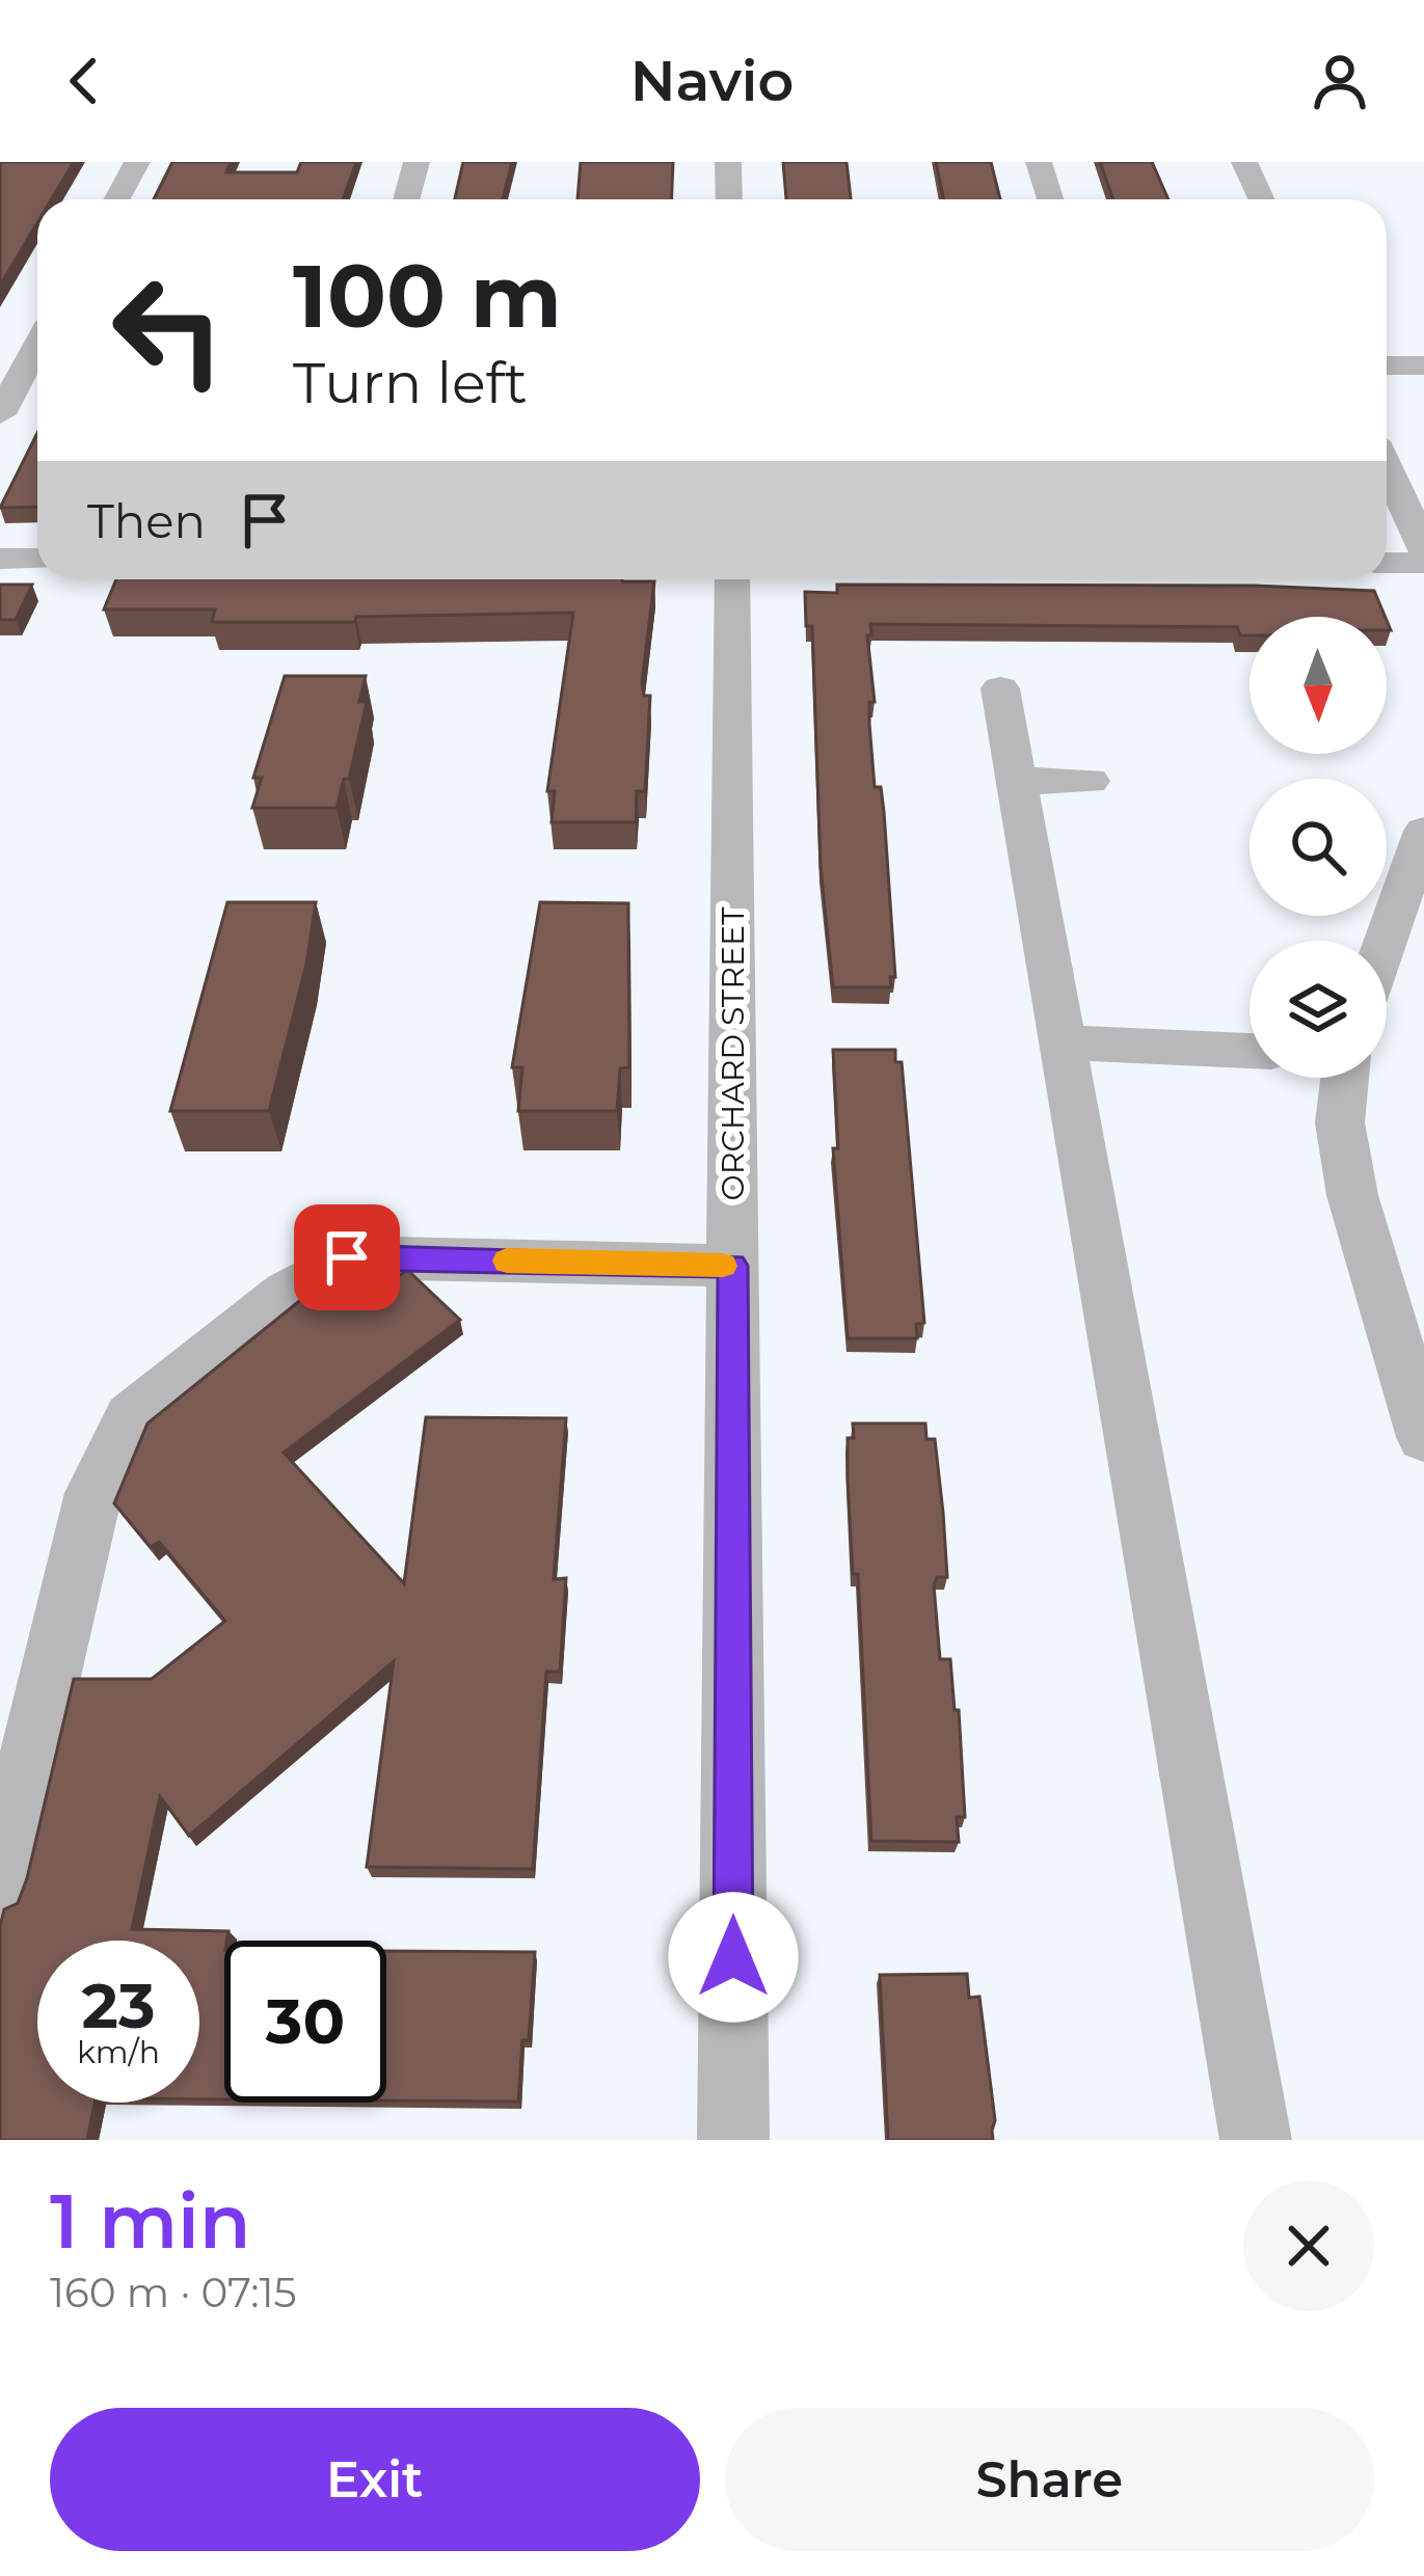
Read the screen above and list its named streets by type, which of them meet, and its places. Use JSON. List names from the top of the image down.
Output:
{
  "streets": {
    "street": ["ORCHARD STREET"]
  },
  "north": "bottom",
  "page": {
    "header": "Navio",
    "turn": ["100 m", "Turn left"],
    "then": "Then",
    "speed": "23 km/h",
    "limit": "30",
    "heading": ["1 min", "160 m · 07:15"],
    "buttons": ["Exit", "Share"]
  }
}
